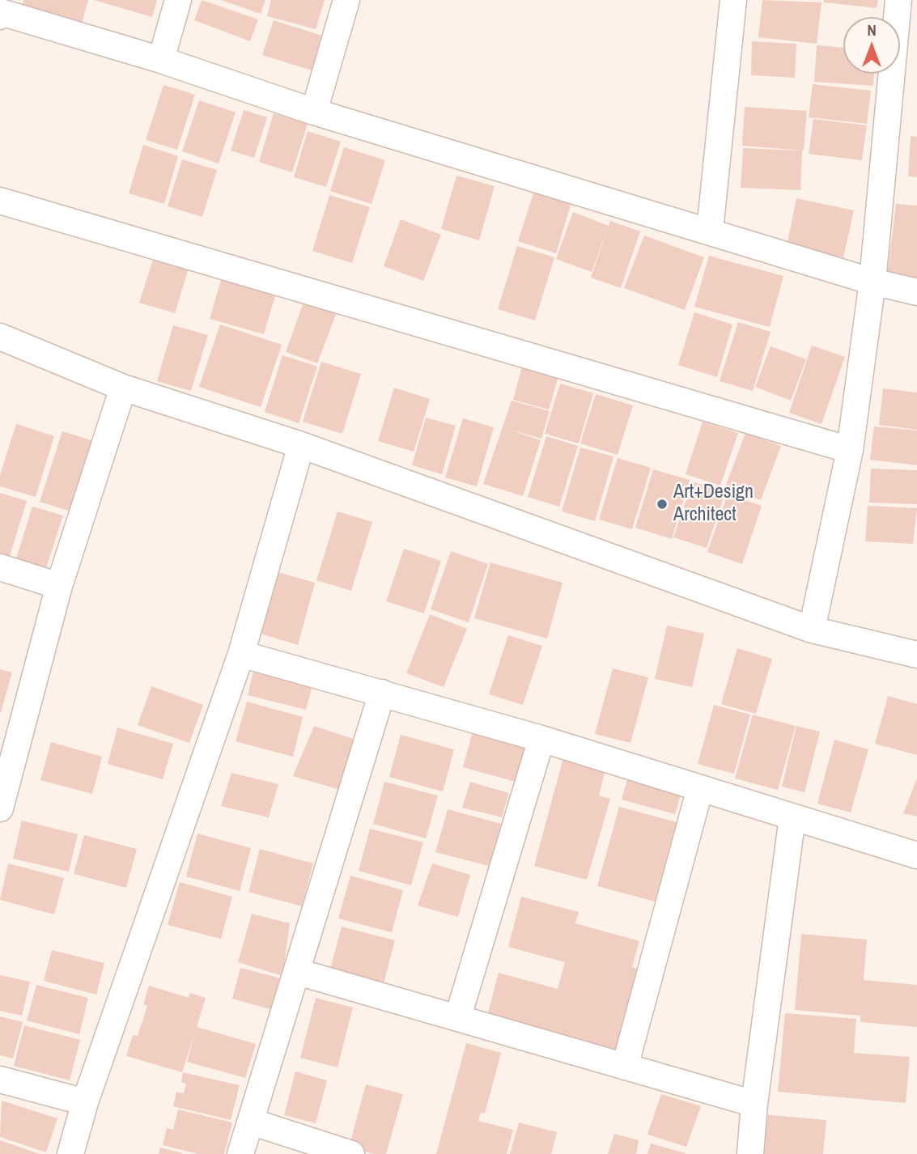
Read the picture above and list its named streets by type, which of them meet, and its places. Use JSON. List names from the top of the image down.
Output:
{
  "places": ["Art+Design Architect"],
  "north": "top"
}
